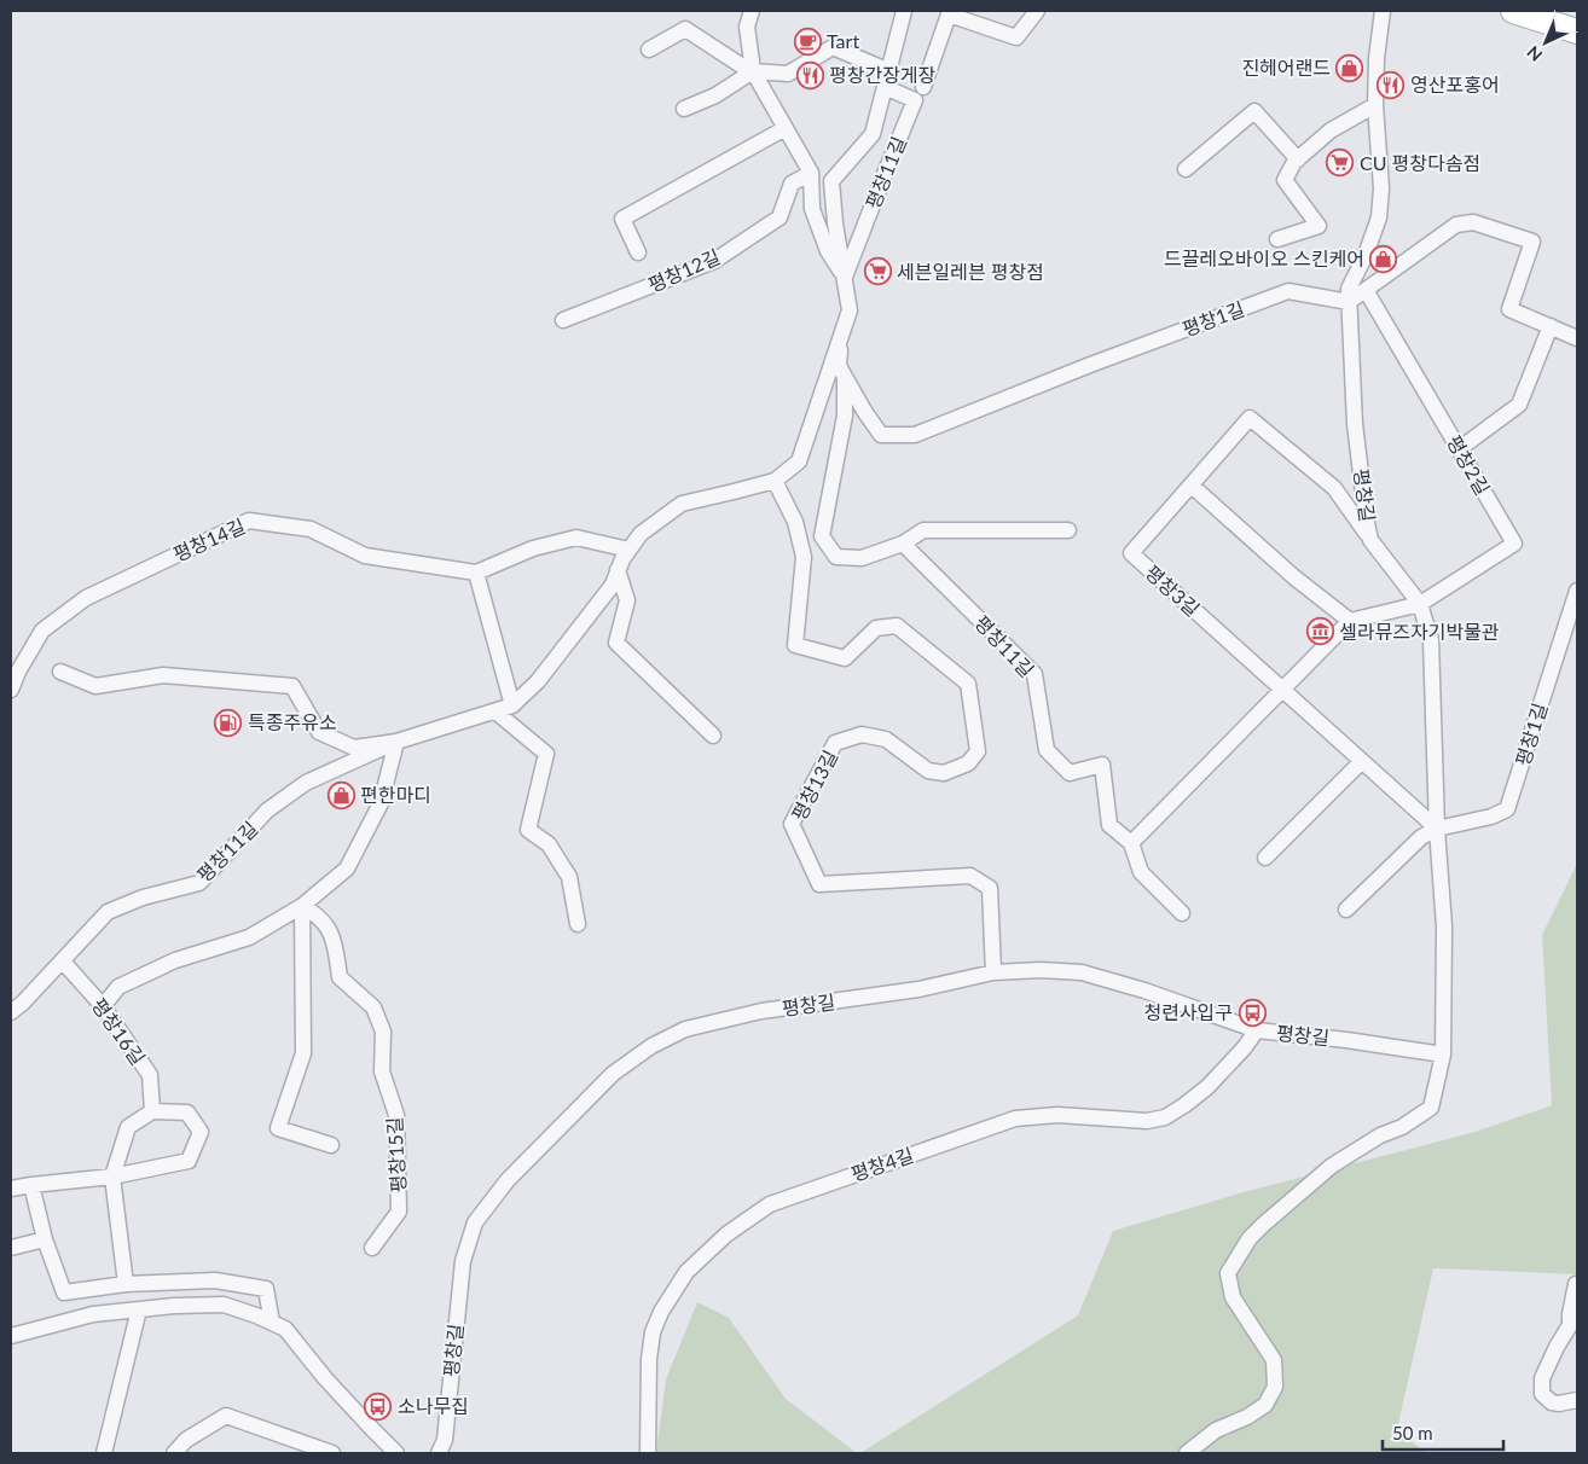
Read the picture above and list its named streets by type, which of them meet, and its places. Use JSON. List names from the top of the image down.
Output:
{
  "streets": {
    "street": [
      "평창11길",
      "평창12길",
      "평창1길",
      "평창2길",
      "평창길",
      "평창14길",
      "평창3길",
      "평창13길",
      "평창16길",
      "평창15길",
      "평창4길"
    ]
  },
  "crossings": [
    ["평창11길", "평창1길"],
    ["평창11길", "평창13길"],
    ["평창11길", "평창16길"],
    ["평창1길", "평창길"],
    ["평창1길", "평창3길"],
    ["평창2길", "평창길"],
    ["평창길", "평창3길"],
    ["평창길", "평창13길"],
    ["평창길", "평창4길"]
  ],
  "places": {
    "cafe": ["Tart"],
    "shop": ["진헤어랜드", "드끌레오바이오 스킨케어", "편한마디"],
    "restaurant": ["평창간장게장", "영산포홍어"],
    "supermarket": ["CU 평창다솜점", "세븐일레븐 평창점"],
    "museum": ["셀라뮤즈자기박물관"],
    "fuel station": ["특종주유소"],
    "bus stop": ["청련사입구", "소나무집"]
  },
  "scale_bar": "50 m",
  "north": "bottom left"
}
